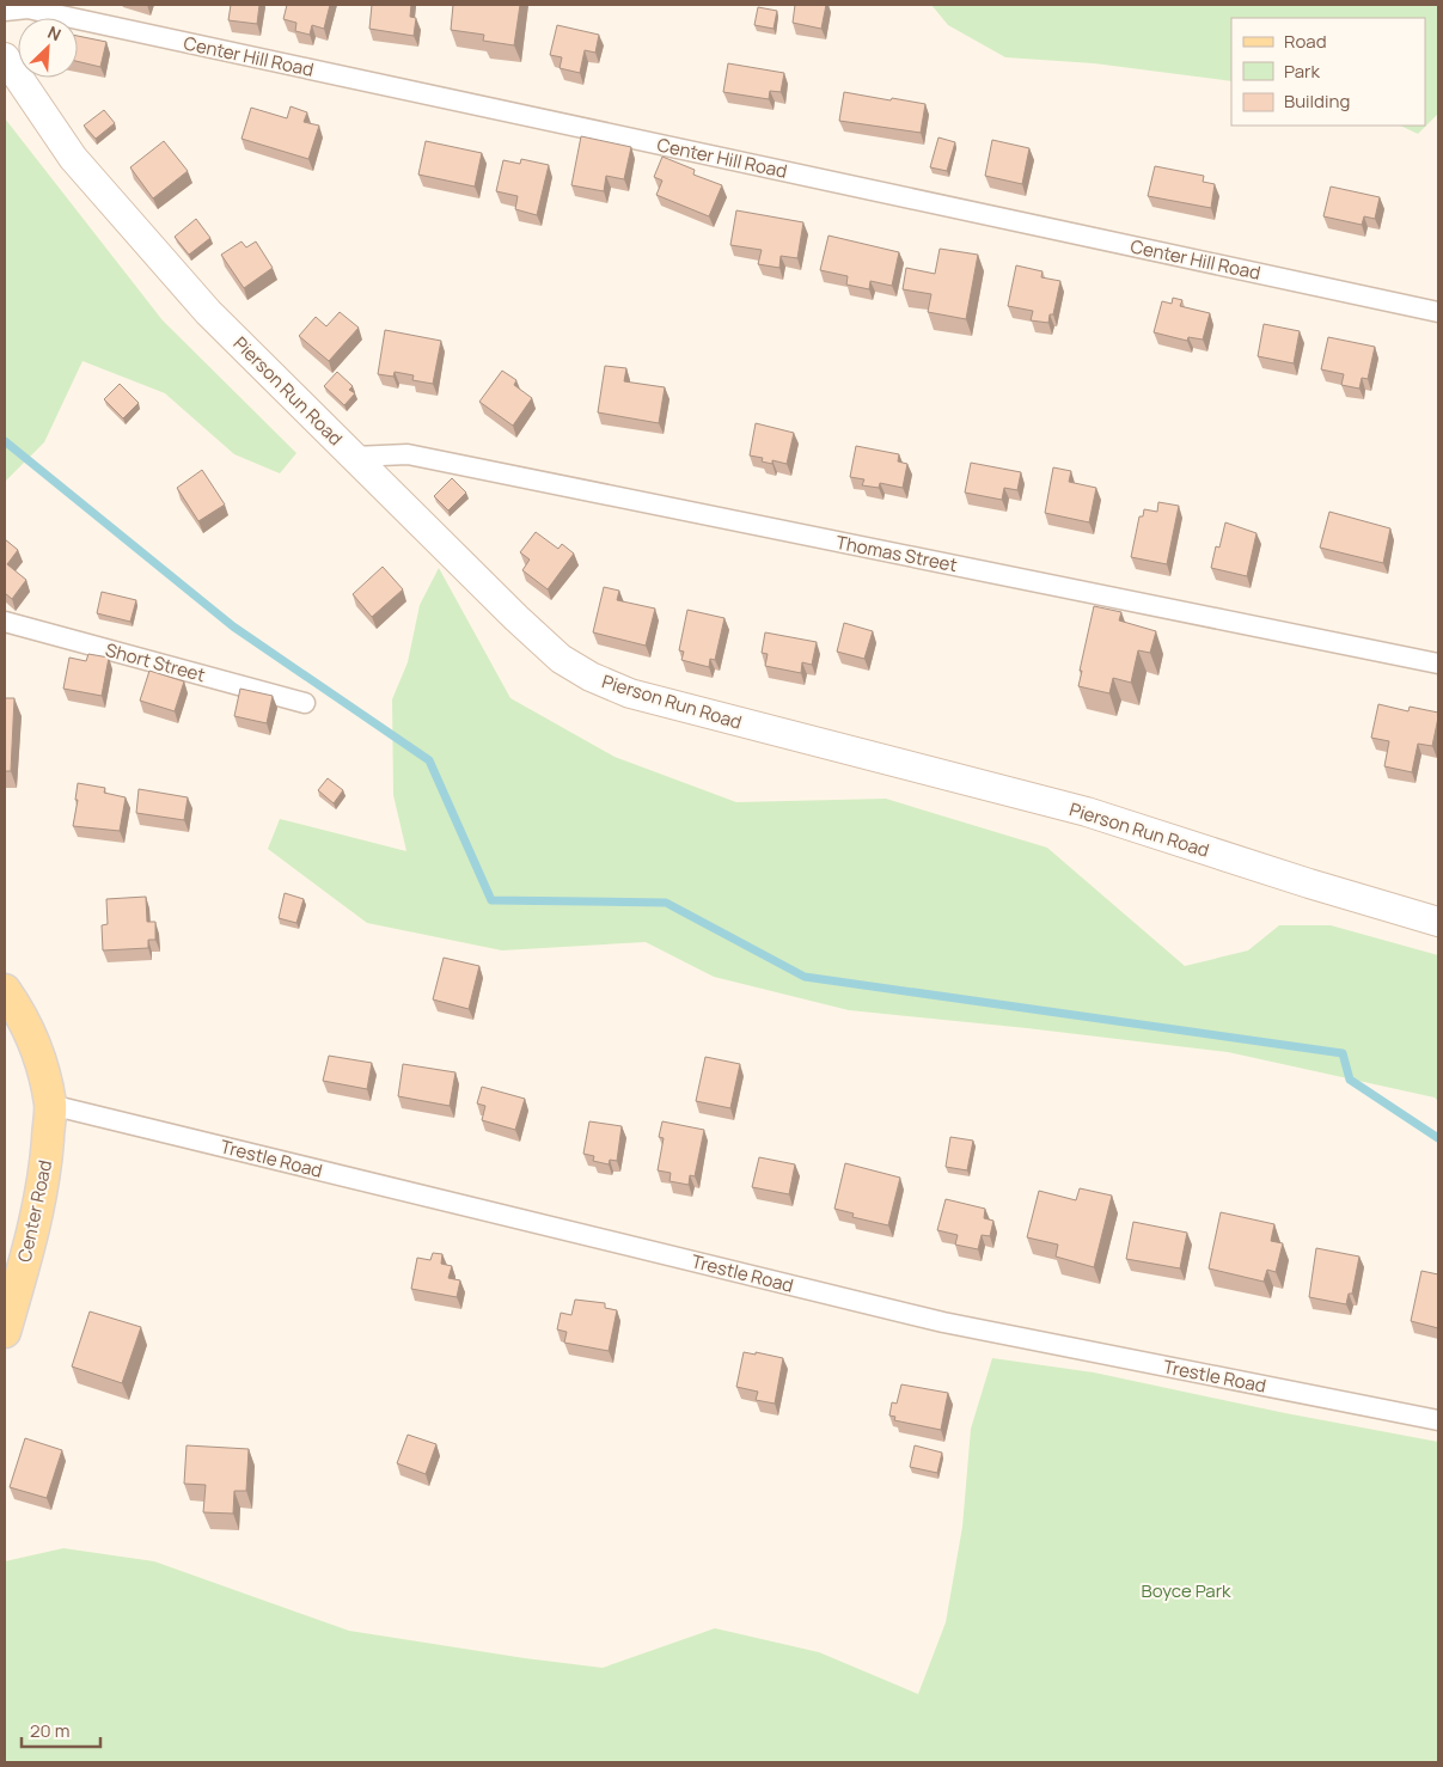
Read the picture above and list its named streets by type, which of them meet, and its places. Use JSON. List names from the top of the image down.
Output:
{
  "streets": {
    "main road": ["Center Road"],
    "street": [
      "Center Hill Road",
      "Pierson Run Road",
      "Thomas Street",
      "Short Street",
      "Trestle Road"
    ]
  },
  "crossings": [
    ["Pierson Run Road", "Thomas Street"],
    ["Trestle Road", "Center Road"]
  ],
  "parks": ["Boyce Park"],
  "legend": ["Road", "Park", "Building"],
  "scale_bar": "20 m",
  "north": "top right"
}
